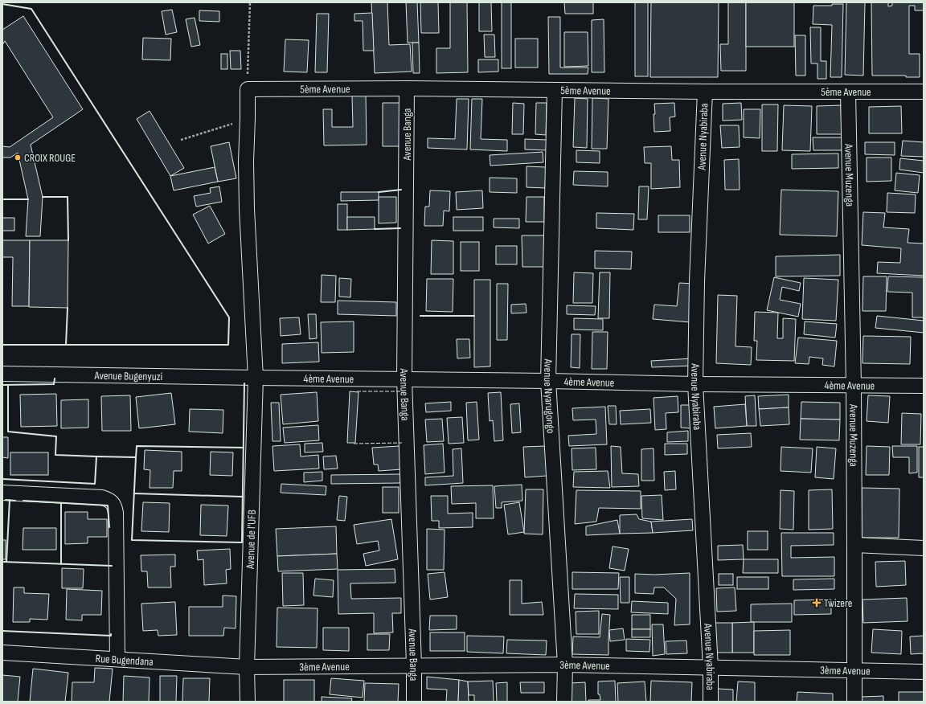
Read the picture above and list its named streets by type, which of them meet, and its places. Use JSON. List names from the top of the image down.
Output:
{
  "streets": {
    "street": [
      "5ème Avenue",
      "Avenue Banga",
      "Avenue Nyabiraba",
      "Avenue Muzenga",
      "Avenue Bugenyuzi",
      "4ème Avenue",
      "Avenue Nyarugongo",
      "Avenue de l'UFB",
      "Rue Bugendana",
      "3ème Avenue"
    ]
  },
  "crossings": [
    ["5ème Avenue", "Avenue Banga"],
    ["5ème Avenue", "Avenue Nyabiraba"],
    ["5ème Avenue", "Avenue Muzenga"],
    ["5ème Avenue", "Avenue Nyarugongo"],
    ["5ème Avenue", "Avenue de l'UFB"],
    ["Avenue Banga", "4ème Avenue"],
    ["Avenue Banga", "3ème Avenue"],
    ["Avenue Nyabiraba", "4ème Avenue"],
    ["Avenue Nyabiraba", "3ème Avenue"],
    ["Avenue Muzenga", "4ème Avenue"],
    ["Avenue Muzenga", "3ème Avenue"],
    ["Avenue Bugenyuzi", "4ème Avenue"],
    ["Avenue Bugenyuzi", "Avenue de l'UFB"],
    ["4ème Avenue", "Avenue Nyarugongo"],
    ["4ème Avenue", "Avenue de l'UFB"],
    ["Avenue Nyarugongo", "3ème Avenue"],
    ["Avenue de l'UFB", "Rue Bugendana"],
    ["Avenue de l'UFB", "3ème Avenue"],
    ["Rue Bugendana", "3ème Avenue"]
  ],
  "places": {
    "other": ["CROIX ROUGE"],
    "health": ["Twizere"]
  }
}
